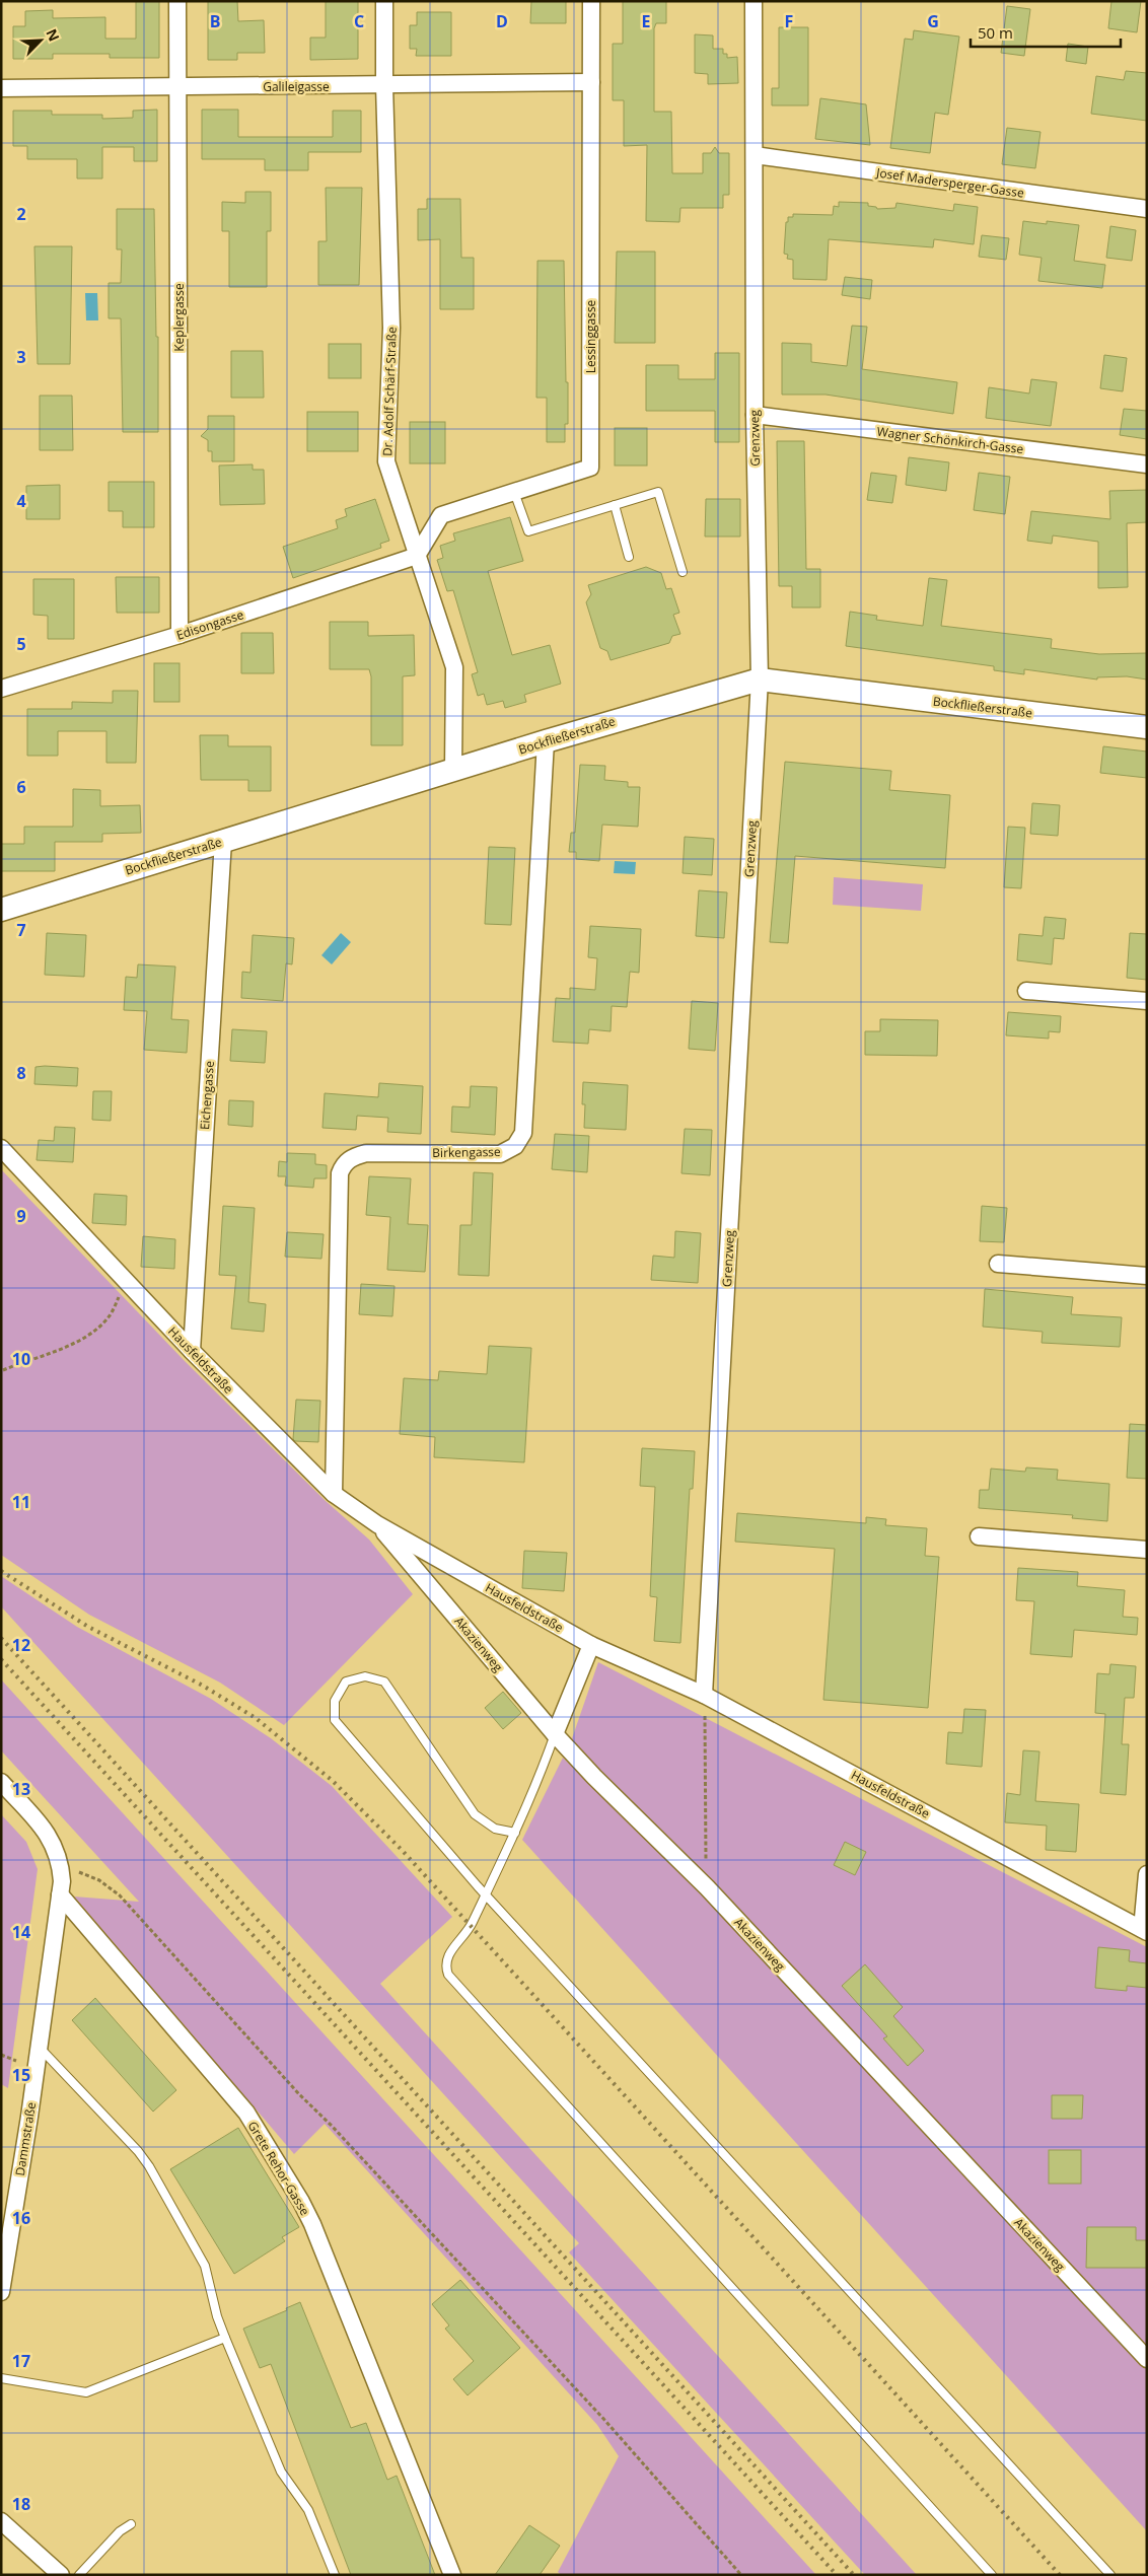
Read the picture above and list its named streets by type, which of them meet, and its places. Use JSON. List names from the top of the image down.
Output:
{
  "streets": {
    "main road": ["Bockfließerstraße"],
    "street": [
      "Galileigasse",
      "Josef Madersperger-Gasse",
      "Keplergasse",
      "Lessinggasse",
      "Dr. Adolf Schärf-Straße",
      "Grenzweg",
      "Wagner Schönkirch-Gasse",
      "Edisongasse",
      "Eichengasse",
      "Birkengasse",
      "Hausfeldstraße",
      "Akazienweg",
      "Dammstraße",
      "Grete Rehor-Gasse"
    ]
  },
  "crossings": [
    ["Galileigasse", "Keplergasse"],
    ["Galileigasse", "Lessinggasse"],
    ["Galileigasse", "Dr. Adolf Schärf-Straße"],
    ["Josef Madersperger-Gasse", "Grenzweg"],
    ["Keplergasse", "Edisongasse"],
    ["Lessinggasse", "Dr. Adolf Schärf-Straße"],
    ["Lessinggasse", "Edisongasse"],
    ["Dr. Adolf Schärf-Straße", "Edisongasse"],
    ["Dr. Adolf Schärf-Straße", "Bockfließerstraße"],
    ["Grenzweg", "Wagner Schönkirch-Gasse"],
    ["Grenzweg", "Bockfließerstraße"],
    ["Grenzweg", "Hausfeldstraße"],
    ["Bockfließerstraße", "Eichengasse"],
    ["Bockfließerstraße", "Birkengasse"],
    ["Eichengasse", "Hausfeldstraße"],
    ["Birkengasse", "Hausfeldstraße"],
    ["Hausfeldstraße", "Akazienweg"],
    ["Dammstraße", "Grete Rehor-Gasse"]
  ],
  "scale_bar": "50 m",
  "north": "top right",
  "grid": {
    "columns": [
      "B",
      "C",
      "D",
      "E",
      "F",
      "G"
    ],
    "rows": [
      "2",
      "3",
      "4",
      "5",
      "6",
      "7",
      "8",
      "9",
      "10",
      "11",
      "12",
      "13",
      "14",
      "15",
      "16",
      "17",
      "18"
    ]
  }
}
